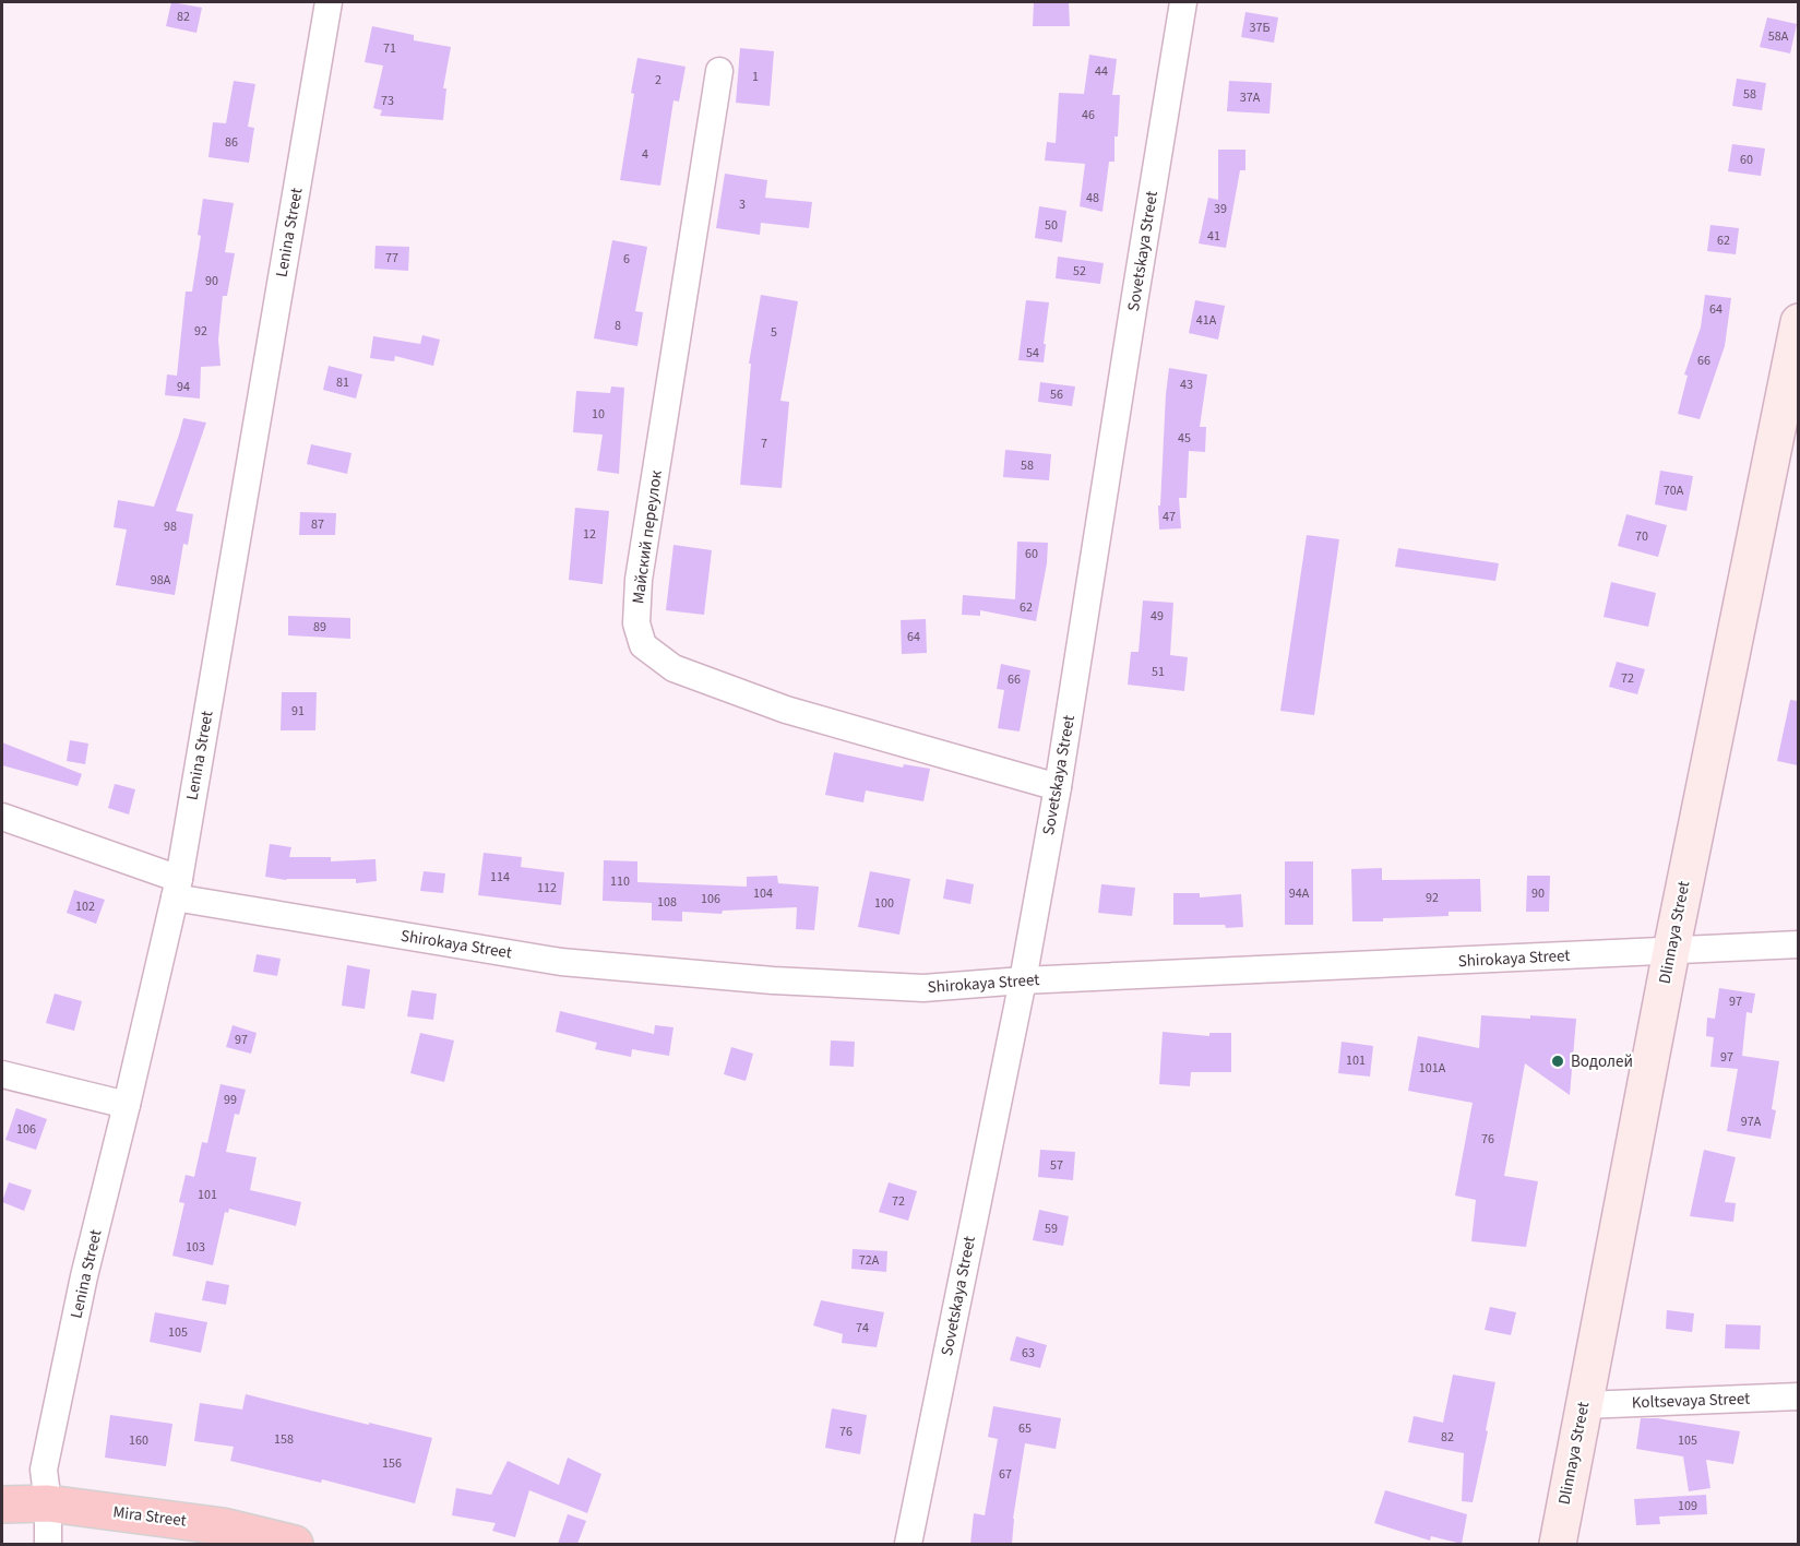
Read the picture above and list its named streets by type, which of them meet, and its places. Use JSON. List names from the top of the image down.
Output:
{
  "streets": {
    "highway": ["Mira Street"],
    "main road": ["Dlinnaya Street"],
    "street": [
      "Lenina Street",
      "Sovetskaya Street",
      "Майский переулок",
      "Shirokaya Street",
      "Koltsevaya Street"
    ]
  },
  "crossings": [
    ["Lenina Street", "Shirokaya Street"],
    ["Lenina Street", "Mira Street"],
    ["Sovetskaya Street", "Майский переулок"],
    ["Sovetskaya Street", "Shirokaya Street"],
    ["Dlinnaya Street", "Shirokaya Street"],
    ["Dlinnaya Street", "Koltsevaya Street"]
  ],
  "places": ["Водолей"],
  "house_numbers": [
    "82",
    "37Б",
    "58А",
    "71",
    "44",
    "1",
    "2",
    "58",
    "37А",
    "73",
    "46",
    "86",
    "4",
    "60",
    "48",
    "3",
    "39",
    "50",
    "41",
    "62",
    "77",
    "6",
    "52",
    "90",
    "64",
    "41А",
    "8",
    "92",
    "5",
    "54",
    "66",
    "81",
    "43",
    "94",
    "56",
    "10",
    "45",
    "7",
    "58",
    "70А",
    "47",
    "87",
    "98",
    "12",
    "70",
    "60",
    "98А",
    "62",
    "49",
    "89",
    "64",
    "51",
    "72",
    "66",
    "91",
    "114",
    "110",
    "112",
    "104",
    "94А",
    "90",
    "92",
    "106",
    "108",
    "100",
    "102",
    "97",
    "97",
    "97",
    "101",
    "101А",
    "99",
    "97А",
    "106",
    "76",
    "57",
    "101",
    "72",
    "59",
    "103",
    "72А",
    "74",
    "105",
    "63",
    "65",
    "76",
    "82",
    "158",
    "160",
    "105",
    "156",
    "67",
    "109"
  ]
}
